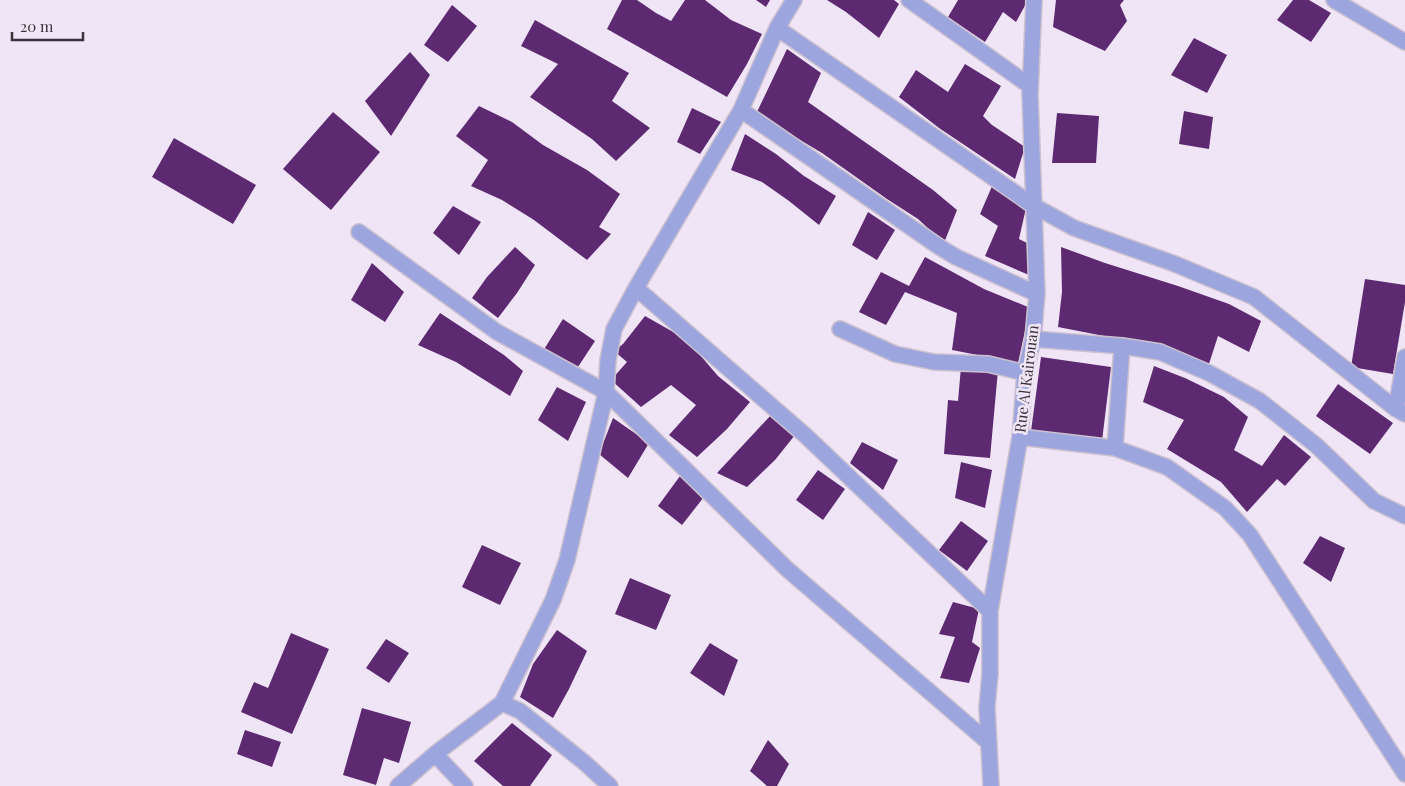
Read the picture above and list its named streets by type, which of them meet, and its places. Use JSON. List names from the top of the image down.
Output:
{
  "streets": {
    "street": ["Rue Al Kairouan"]
  },
  "scale_bar": "20 m"
}
